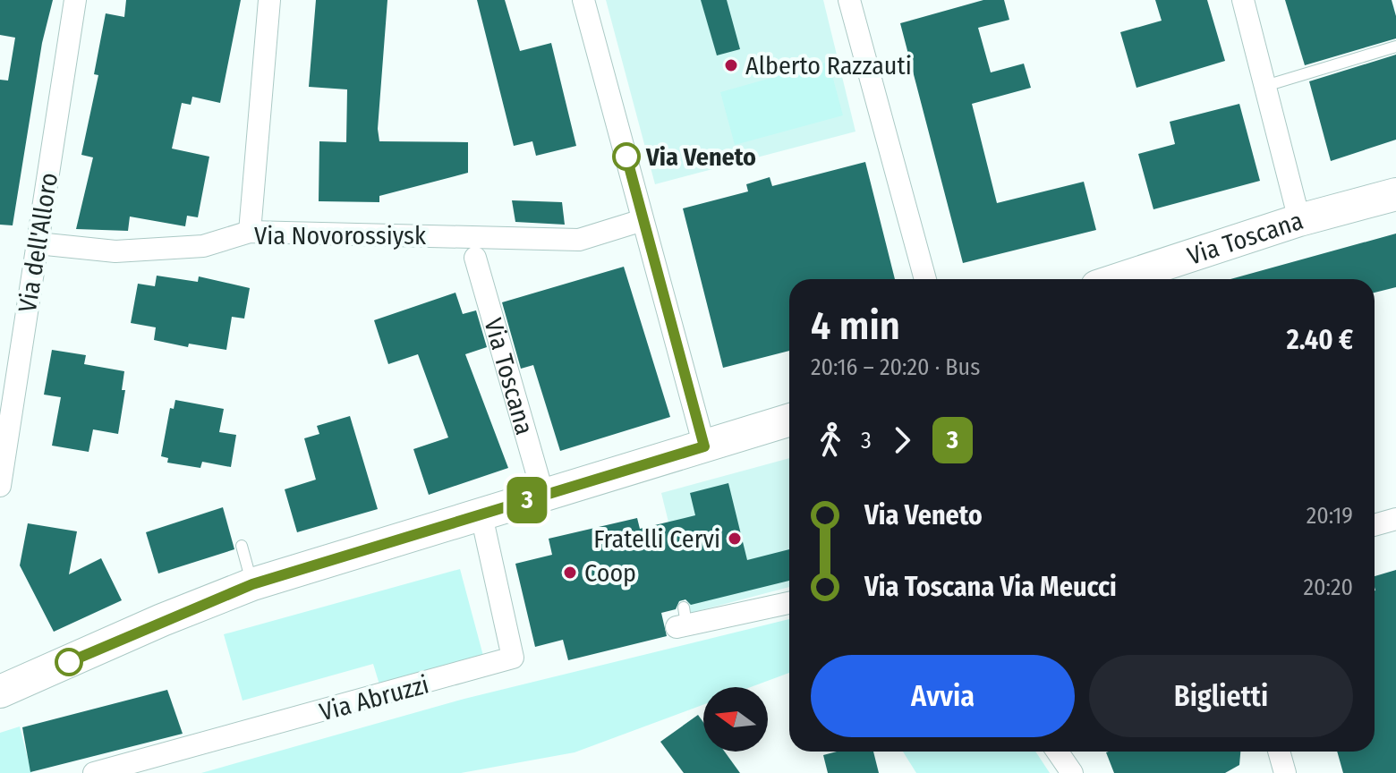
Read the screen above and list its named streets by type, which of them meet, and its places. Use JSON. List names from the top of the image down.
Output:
{
  "streets": {
    "street": [
      "Via Novorossiysk",
      "Via Toscana",
      "Via dell'Alloro",
      "Via Abruzzi"
    ]
  },
  "crossings": [
    ["Via Novorossiysk", "Via dell'Alloro"]
  ],
  "places": [
    "Alberto Razzauti",
    "Via Veneto",
    "Fratelli Cervi",
    "Coop"
  ],
  "lines": ["bus line 3"],
  "north": "left",
  "page": {
    "on_map": "3",
    "heading": ["4 min", "20:16 – 20:20 · Bus", "2.40 €"],
    "legs": ["3", "3"],
    "list": [
      {
        "name": "Via Veneto",
        "value": "20:19"
      },
      {
        "name": "Via Toscana Via Meucci",
        "value": "20:20"
      }
    ],
    "buttons": ["Avvia", "Biglietti"]
  }
}
